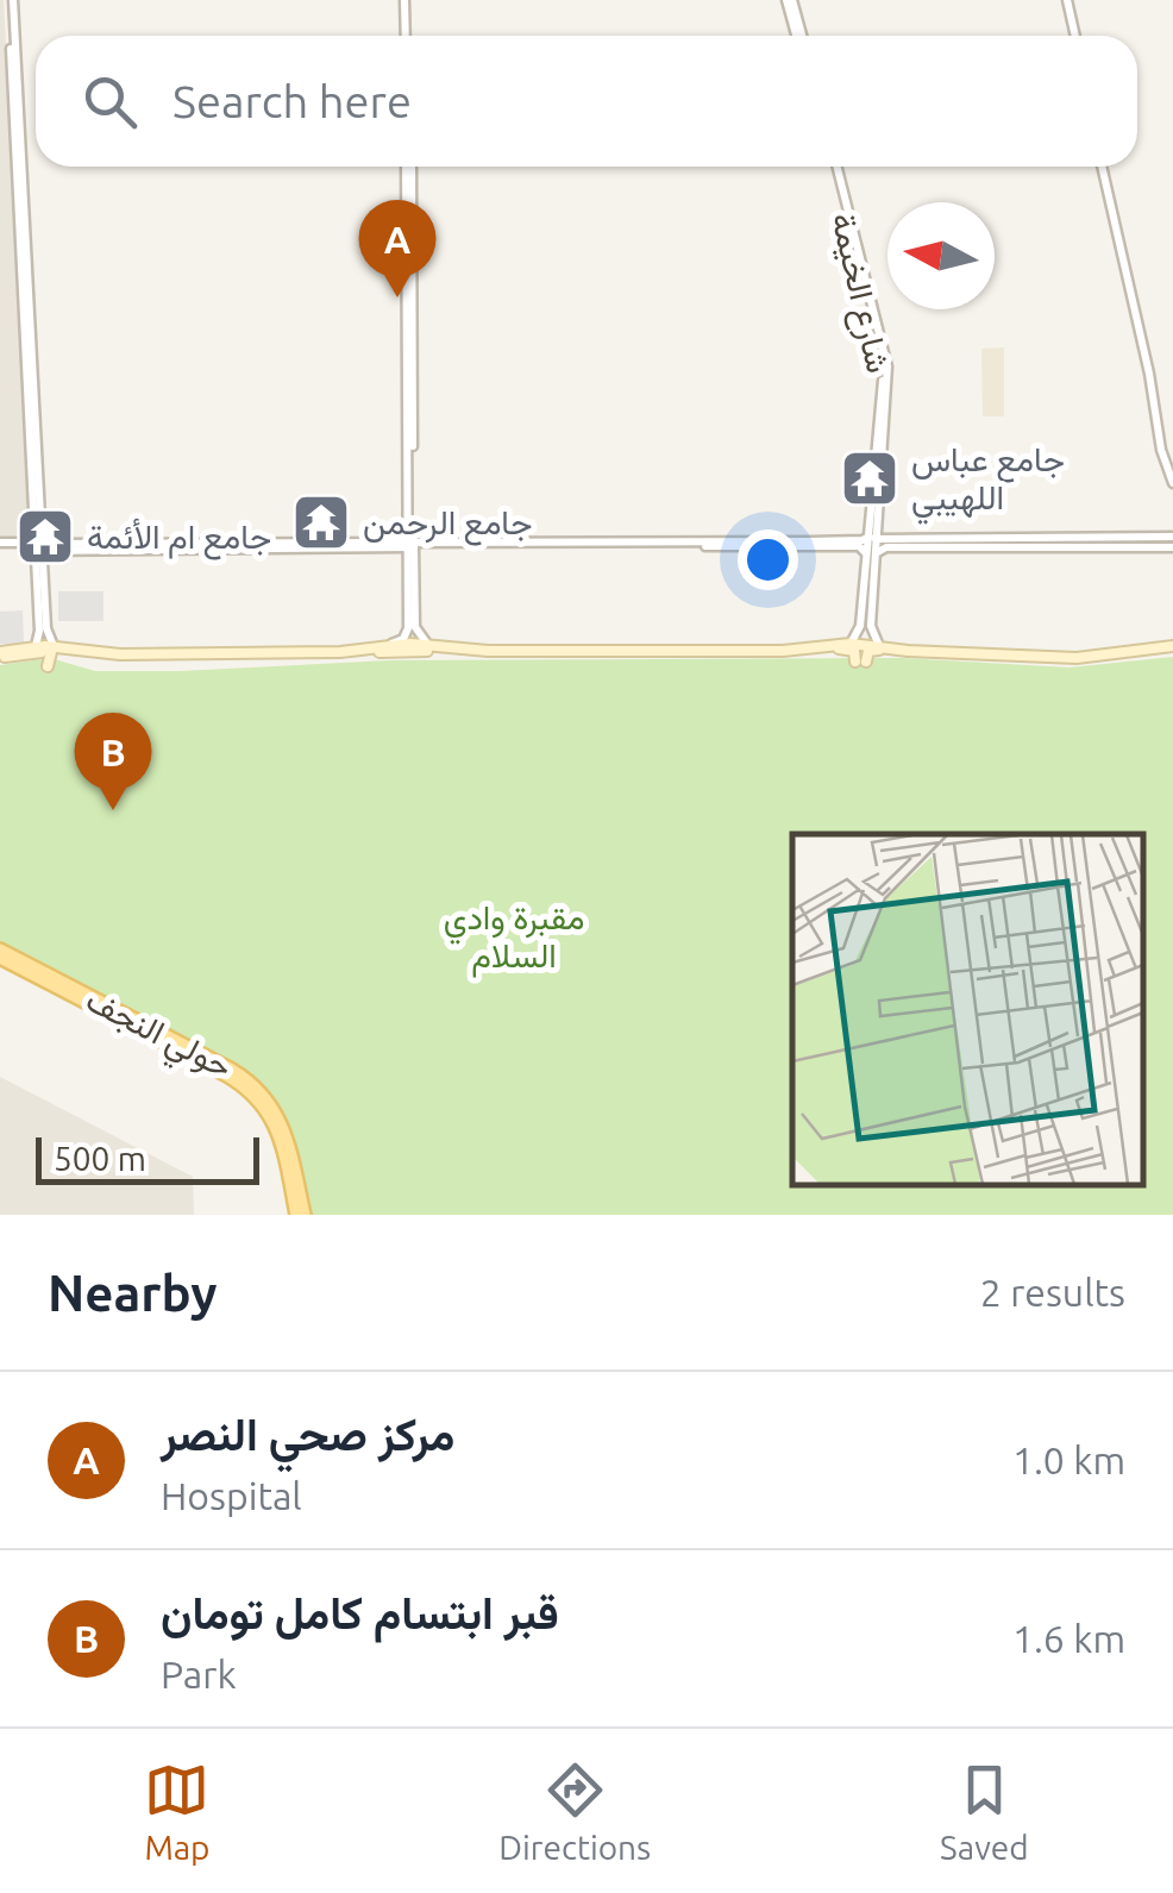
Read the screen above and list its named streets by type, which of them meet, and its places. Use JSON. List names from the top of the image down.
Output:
{
  "streets": {
    "main road": ["حولي النجف"],
    "street": ["شارع الخيمة"]
  },
  "parks": ["مقبرة وادي السلام"],
  "places": {
    "temple": ["جامع عباس اللهيبي", "جامع الرحمن", "جامع ام الأئمة"]
  },
  "scale_bar": "500 m",
  "north": "left",
  "page": {
    "search": "Search here",
    "pins": ["A", "B"],
    "scale": "500 m",
    "heading": ["Nearby", "2 results"],
    "list": [
      {
        "mark": "A",
        "name": "مركز صحي النصر",
        "note": "Hospital",
        "value": "1.0 km"
      },
      {
        "mark": "B",
        "name": "قبر ابتسام كامل تومان",
        "note": "Park",
        "value": "1.6 km"
      }
    ],
    "nav": ["Map", "Directions", "Saved"]
  }
}
